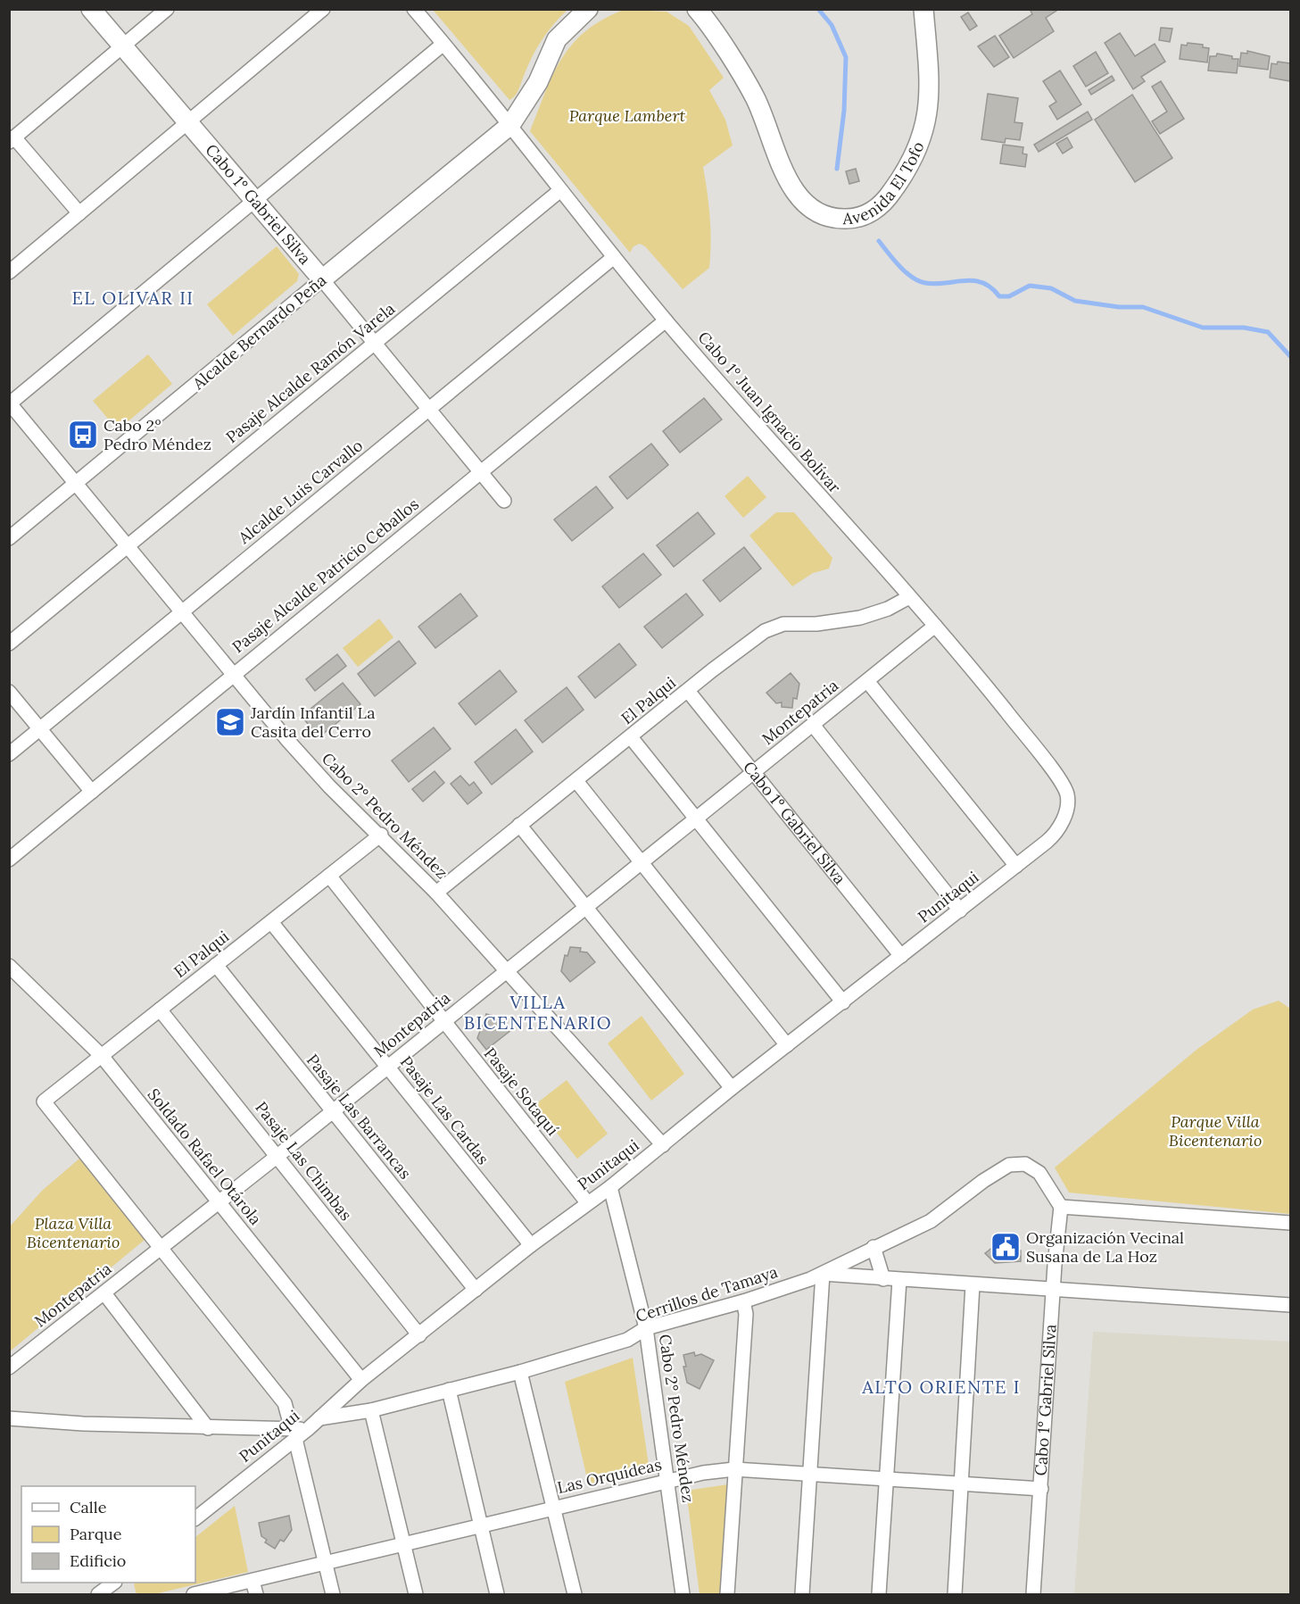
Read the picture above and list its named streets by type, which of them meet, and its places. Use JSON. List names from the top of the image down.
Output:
{
  "streets": {
    "street": [
      "Avenida El Tofo",
      "Cabo 1° Gabriel Silva",
      "Alcalde Bernardo Peña",
      "Pasaje Alcalde Ramón Varela",
      "Cabo 1° Juan Ignacio Bolívar",
      "Alcalde Luis Carvallo",
      "Pasaje Alcalde Patricio Ceballos",
      "El Palqui",
      "Montepatria",
      "Cabo 2° Pedro Méndez",
      "Punitaqui",
      "Pasaje Sotaquí",
      "Pasaje Las Cardas",
      "Pasaje Las Barrancas",
      "Soldado Rafael Otárola",
      "Pasaje Las Chimbas",
      "Cerrillos de Tamaya",
      "Las Orquídeas"
    ]
  },
  "crossings": [
    ["Cabo 1° Gabriel Silva", "Alcalde Bernardo Peña"],
    ["Cabo 1° Gabriel Silva", "Pasaje Alcalde Ramón Varela"],
    ["Cabo 1° Gabriel Silva", "Alcalde Luis Carvallo"],
    ["Cabo 1° Gabriel Silva", "Pasaje Alcalde Patricio Ceballos"],
    ["Cabo 1° Gabriel Silva", "El Palqui"],
    ["Cabo 1° Gabriel Silva", "Montepatria"],
    ["Cabo 1° Gabriel Silva", "Punitaqui"],
    ["Cabo 1° Gabriel Silva", "Cerrillos de Tamaya"],
    ["Cabo 1° Gabriel Silva", "Las Orquídeas"],
    ["Alcalde Bernardo Peña", "Cabo 1° Juan Ignacio Bolívar"],
    ["Alcalde Bernardo Peña", "Cabo 2° Pedro Méndez"],
    ["Pasaje Alcalde Ramón Varela", "Cabo 1° Juan Ignacio Bolívar"],
    ["Pasaje Alcalde Ramón Varela", "Cabo 2° Pedro Méndez"],
    ["Cabo 1° Juan Ignacio Bolívar", "Alcalde Luis Carvallo"],
    ["Cabo 1° Juan Ignacio Bolívar", "Pasaje Alcalde Patricio Ceballos"],
    ["Cabo 1° Juan Ignacio Bolívar", "El Palqui"],
    ["Cabo 1° Juan Ignacio Bolívar", "Montepatria"],
    ["Cabo 1° Juan Ignacio Bolívar", "Punitaqui"],
    ["Alcalde Luis Carvallo", "Cabo 2° Pedro Méndez"],
    ["Pasaje Alcalde Patricio Ceballos", "Cabo 2° Pedro Méndez"],
    ["El Palqui", "Montepatria"],
    ["El Palqui", "Cabo 2° Pedro Méndez"],
    ["El Palqui", "Pasaje Sotaquí"],
    ["El Palqui", "Pasaje Las Cardas"],
    ["El Palqui", "Pasaje Las Barrancas"],
    ["El Palqui", "Soldado Rafael Otárola"],
    ["El Palqui", "Pasaje Las Chimbas"],
    ["Montepatria", "Cabo 2° Pedro Méndez"],
    ["Montepatria", "Pasaje Sotaquí"],
    ["Montepatria", "Pasaje Las Cardas"],
    ["Montepatria", "Pasaje Las Barrancas"],
    ["Montepatria", "Soldado Rafael Otárola"],
    ["Montepatria", "Pasaje Las Chimbas"],
    ["Cabo 2° Pedro Méndez", "Punitaqui"],
    ["Cabo 2° Pedro Méndez", "Cerrillos de Tamaya"],
    ["Cabo 2° Pedro Méndez", "Las Orquídeas"],
    ["Punitaqui", "Pasaje Sotaquí"],
    ["Punitaqui", "Pasaje Las Cardas"],
    ["Punitaqui", "Pasaje Las Barrancas"],
    ["Punitaqui", "Soldado Rafael Otárola"],
    ["Punitaqui", "Pasaje Las Chimbas"],
    ["Punitaqui", "Cerrillos de Tamaya"]
  ],
  "districts": ["EL OLIVAR II", "VILLA BICENTENARIO", "ALTO ORIENTE I"],
  "parks": ["Parque Lambert", "Parque Villa Bicentenario", "Plaza Villa Bicentenario"],
  "places": {
    "bus stop": ["Cabo 2º Pedro Méndez"],
    "school or university": ["Jardín Infantil La Casita del Cerro"],
    "public building": ["Organización Vecinal Susana de La Hoz"]
  },
  "legend": ["Calle", "Parque", "Edificio"]
}
